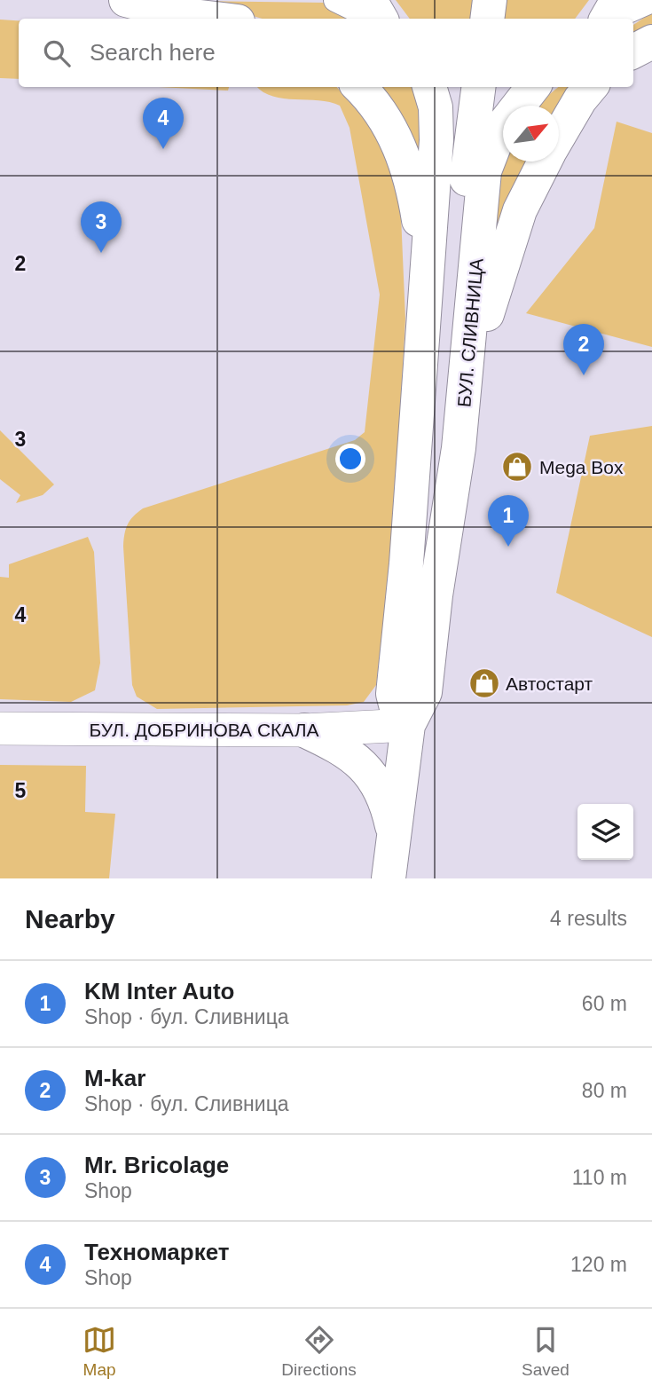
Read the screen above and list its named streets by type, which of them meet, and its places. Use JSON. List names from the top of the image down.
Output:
{
  "streets": {
    "main road": ["БУЛ. СЛИВНИЦА", "БУЛ. ДОБРИНОВА СКАЛА"]
  },
  "crossings": [
    ["БУЛ. СЛИВНИЦА", "БУЛ. ДОБРИНОВА СКАЛА"]
  ],
  "places": {
    "shop": ["Mega Box", "Автостарт"]
  },
  "north": "top right",
  "page": {
    "search": "Search here",
    "pins": [
      "4",
      "3",
      "2",
      "1"
    ],
    "heading": ["Nearby", "4 results"],
    "list": [
      {
        "mark": "1",
        "name": "KM Inter Auto",
        "note": "Shop · бул. Сливница",
        "value": "60 m"
      },
      {
        "mark": "2",
        "name": "M-kar",
        "note": "Shop · бул. Сливница",
        "value": "80 m"
      },
      {
        "mark": "3",
        "name": "Mr. Bricolage",
        "note": "Shop",
        "value": "110 m"
      },
      {
        "mark": "4",
        "name": "Техномаркет",
        "note": "Shop",
        "value": "120 m"
      }
    ],
    "nav": ["Map", "Directions", "Saved"]
  },
  "grid": {
    "rows": [
      "2",
      "3",
      "4",
      "5"
    ]
  }
}
